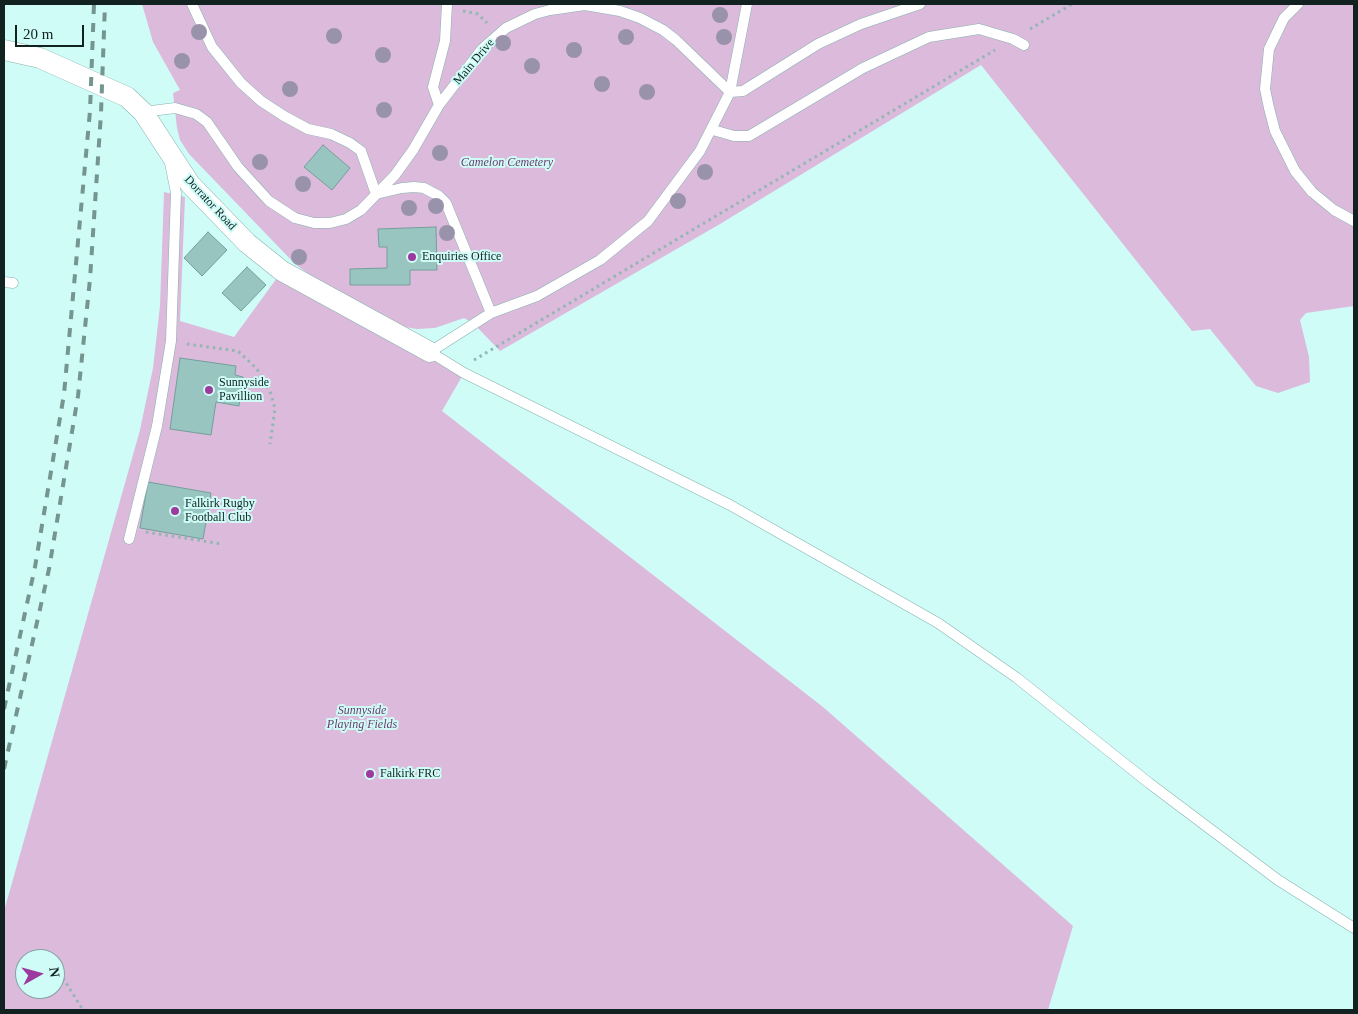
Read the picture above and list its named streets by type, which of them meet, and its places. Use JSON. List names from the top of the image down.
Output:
{
  "streets": {
    "street": ["Dorrator Road"],
    "lane": ["Main Drive"]
  },
  "crossings": [
    ["Main Drive", "Dorrator Road"]
  ],
  "parks": ["Camelon Cemetery", "Sunnyside Playing Fields"],
  "places": [
    "Enquiries Office",
    "Sunnyside Pavillion",
    "Falkirk Rugby Football Club",
    "Falkirk FRC"
  ],
  "scale_bar": "20 m",
  "north": "right"
}
